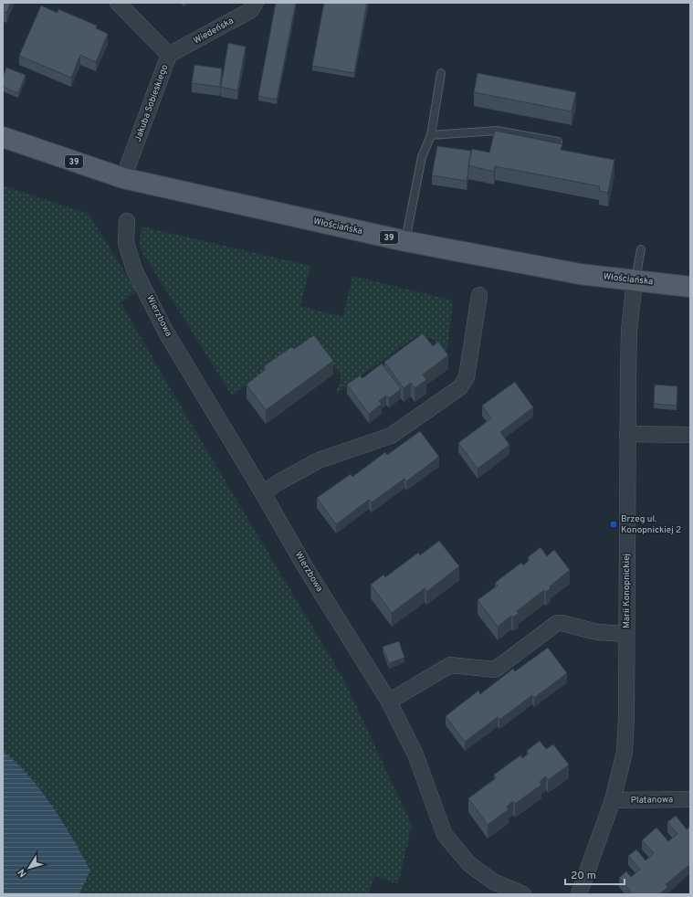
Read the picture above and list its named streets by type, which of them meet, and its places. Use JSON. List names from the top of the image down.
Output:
{
  "streets": {
    "main road": ["39", "Włościańska"],
    "street": [
      "Wiedeńska",
      "Jakuba Sobieskiego",
      "Wierzbowa",
      "Marii Konopnickiej",
      "Platanowa"
    ]
  },
  "crossings": [
    ["Wiedeńska", "Jakuba Sobieskiego"],
    ["Jakuba Sobieskiego", "Włościańska"],
    ["Włościańska", "Marii Konopnickiej"],
    ["Marii Konopnickiej", "Platanowa"]
  ],
  "places": {
    "transit": ["Brzeg ul. Konopnickiej 2"]
  },
  "scale_bar": "20 m",
  "north": "bottom left"
}
